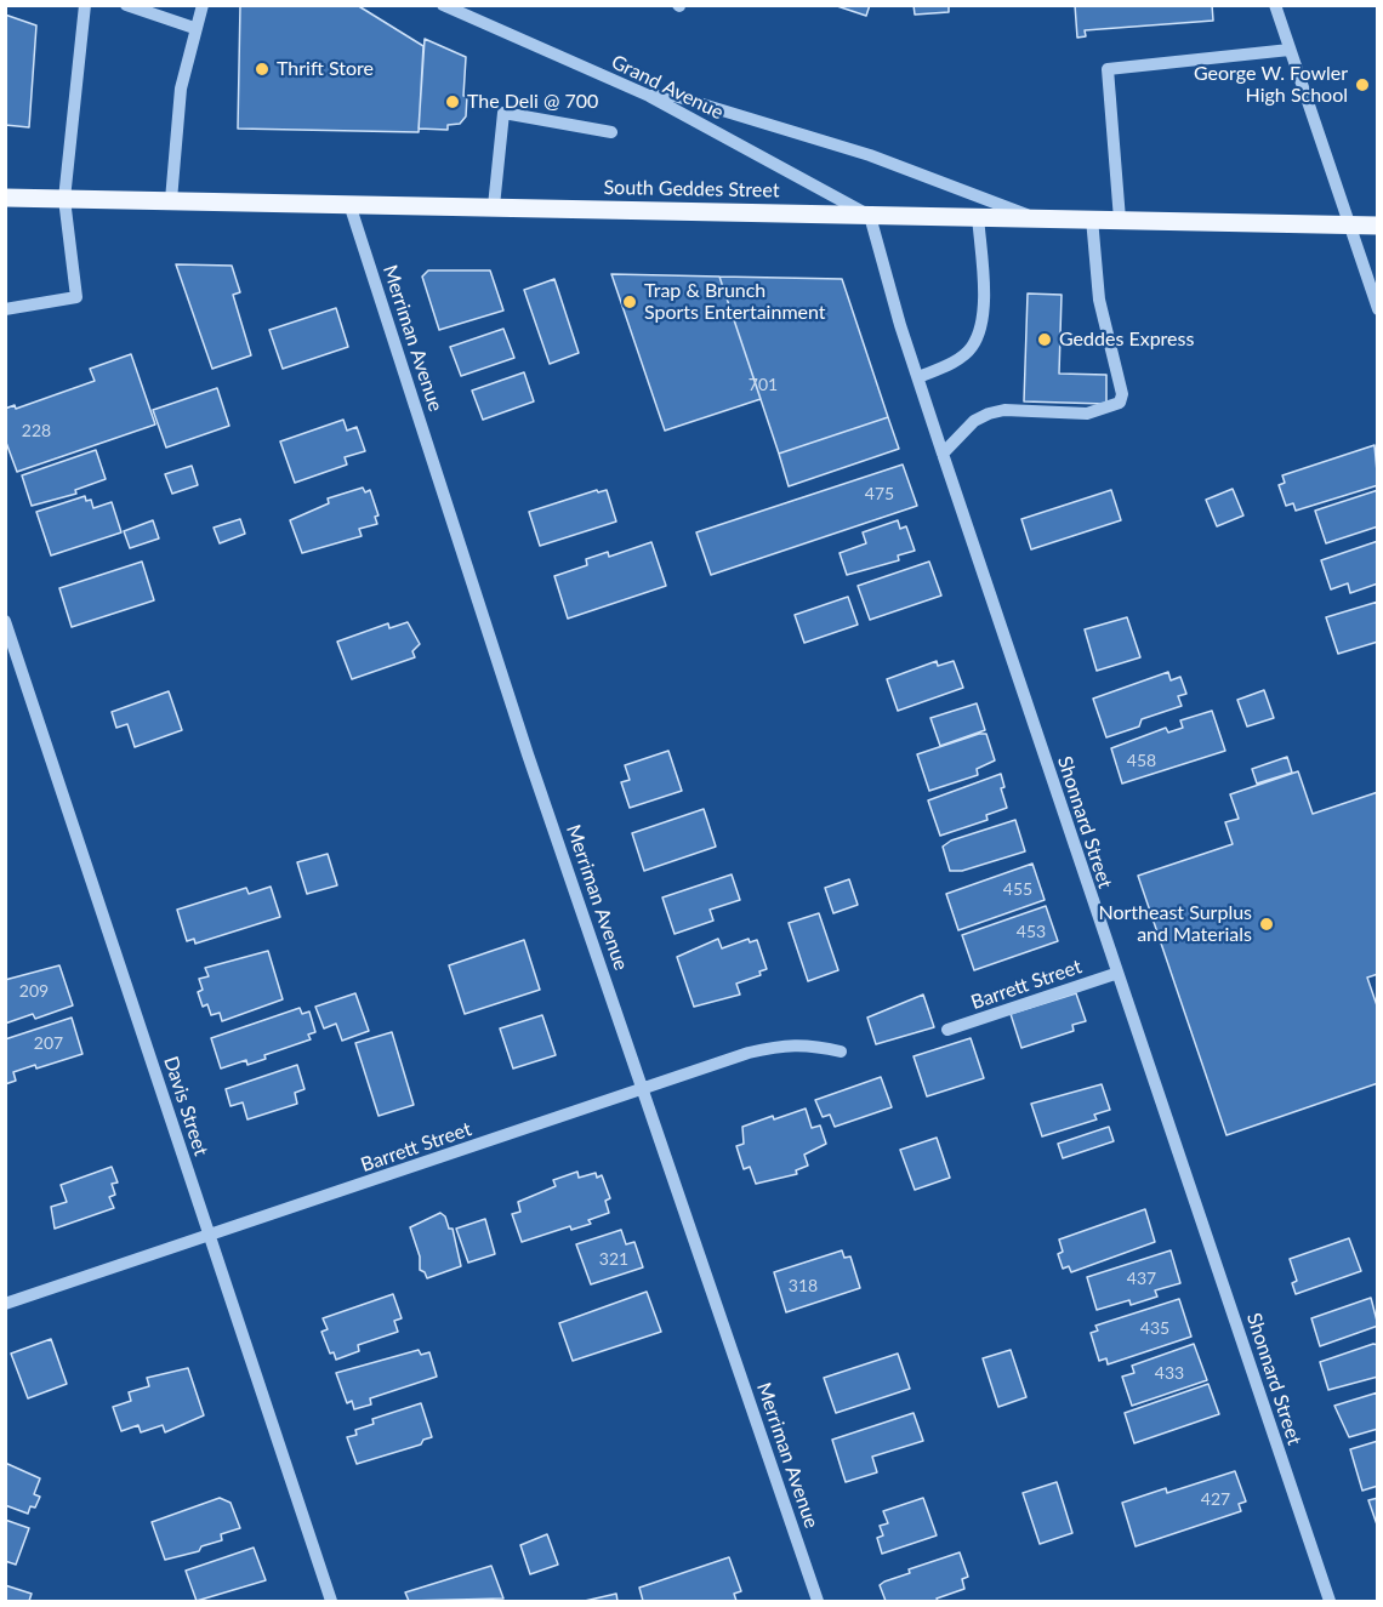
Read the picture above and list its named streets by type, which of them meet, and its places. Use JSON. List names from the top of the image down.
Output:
{
  "streets": {
    "main road": ["South Geddes Street"],
    "street": [
      "Grand Avenue",
      "Merriman Avenue",
      "Shonnard Street",
      "Barrett Street",
      "Davis Street"
    ]
  },
  "crossings": [
    ["Grand Avenue", "South Geddes Street"],
    ["Grand Avenue", "Shonnard Street"],
    ["South Geddes Street", "Merriman Avenue"],
    ["South Geddes Street", "Shonnard Street"],
    ["Merriman Avenue", "Barrett Street"],
    ["Shonnard Street", "Barrett Street"],
    ["Barrett Street", "Davis Street"]
  ],
  "places": [
    "Thrift Store",
    "George W. Fowler High School",
    "The Deli @ 700",
    "Trap & Brunch Sports Entertainment",
    "Geddes Express",
    "Northeast Surplus and Materials"
  ],
  "house_numbers": [
    "701",
    "228",
    "475",
    "458",
    "455",
    "453",
    "209",
    "207",
    "321",
    "437",
    "318",
    "435",
    "433",
    "427"
  ]
}
